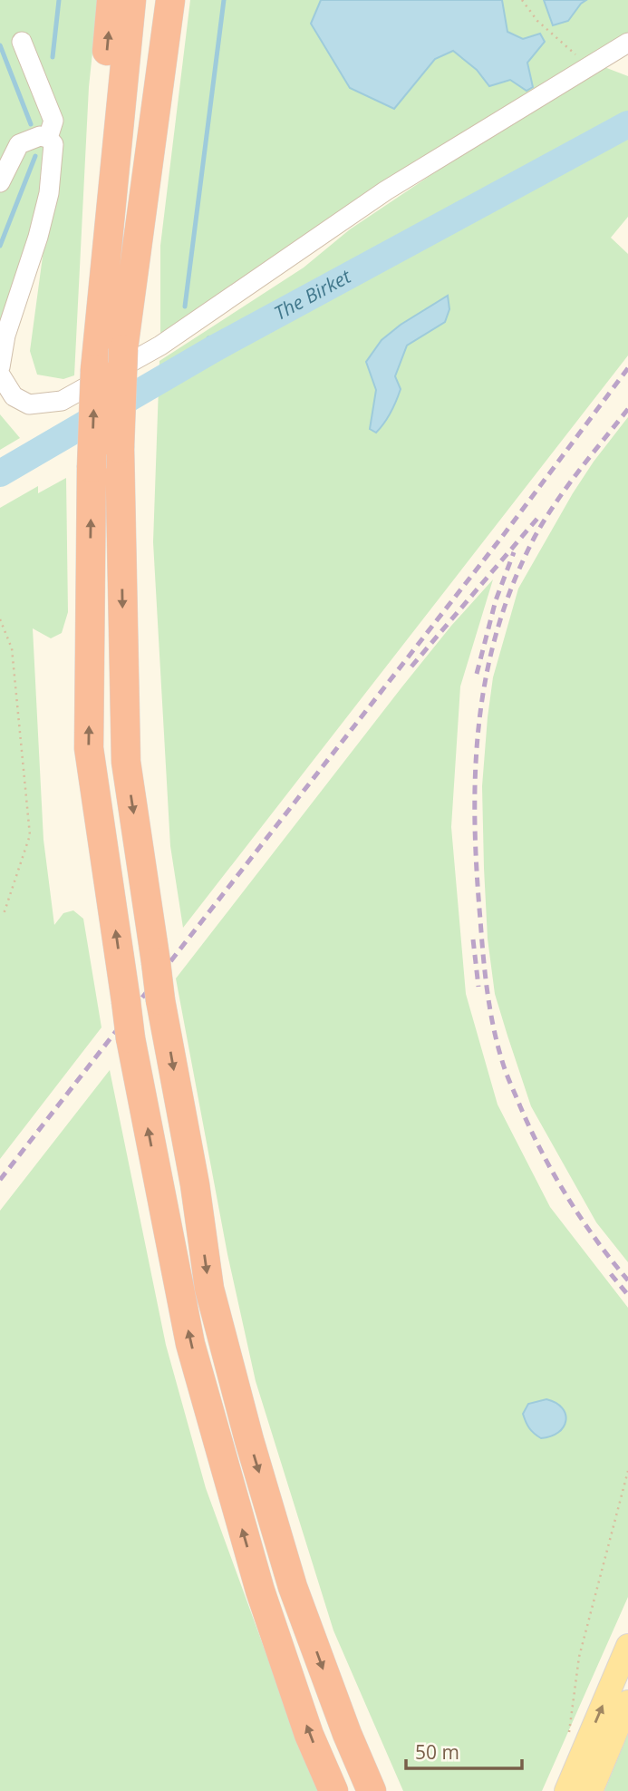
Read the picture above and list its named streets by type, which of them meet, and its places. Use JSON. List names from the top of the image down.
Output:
{
  "water": ["The Birket"],
  "scale_bar": "50 m"
}
